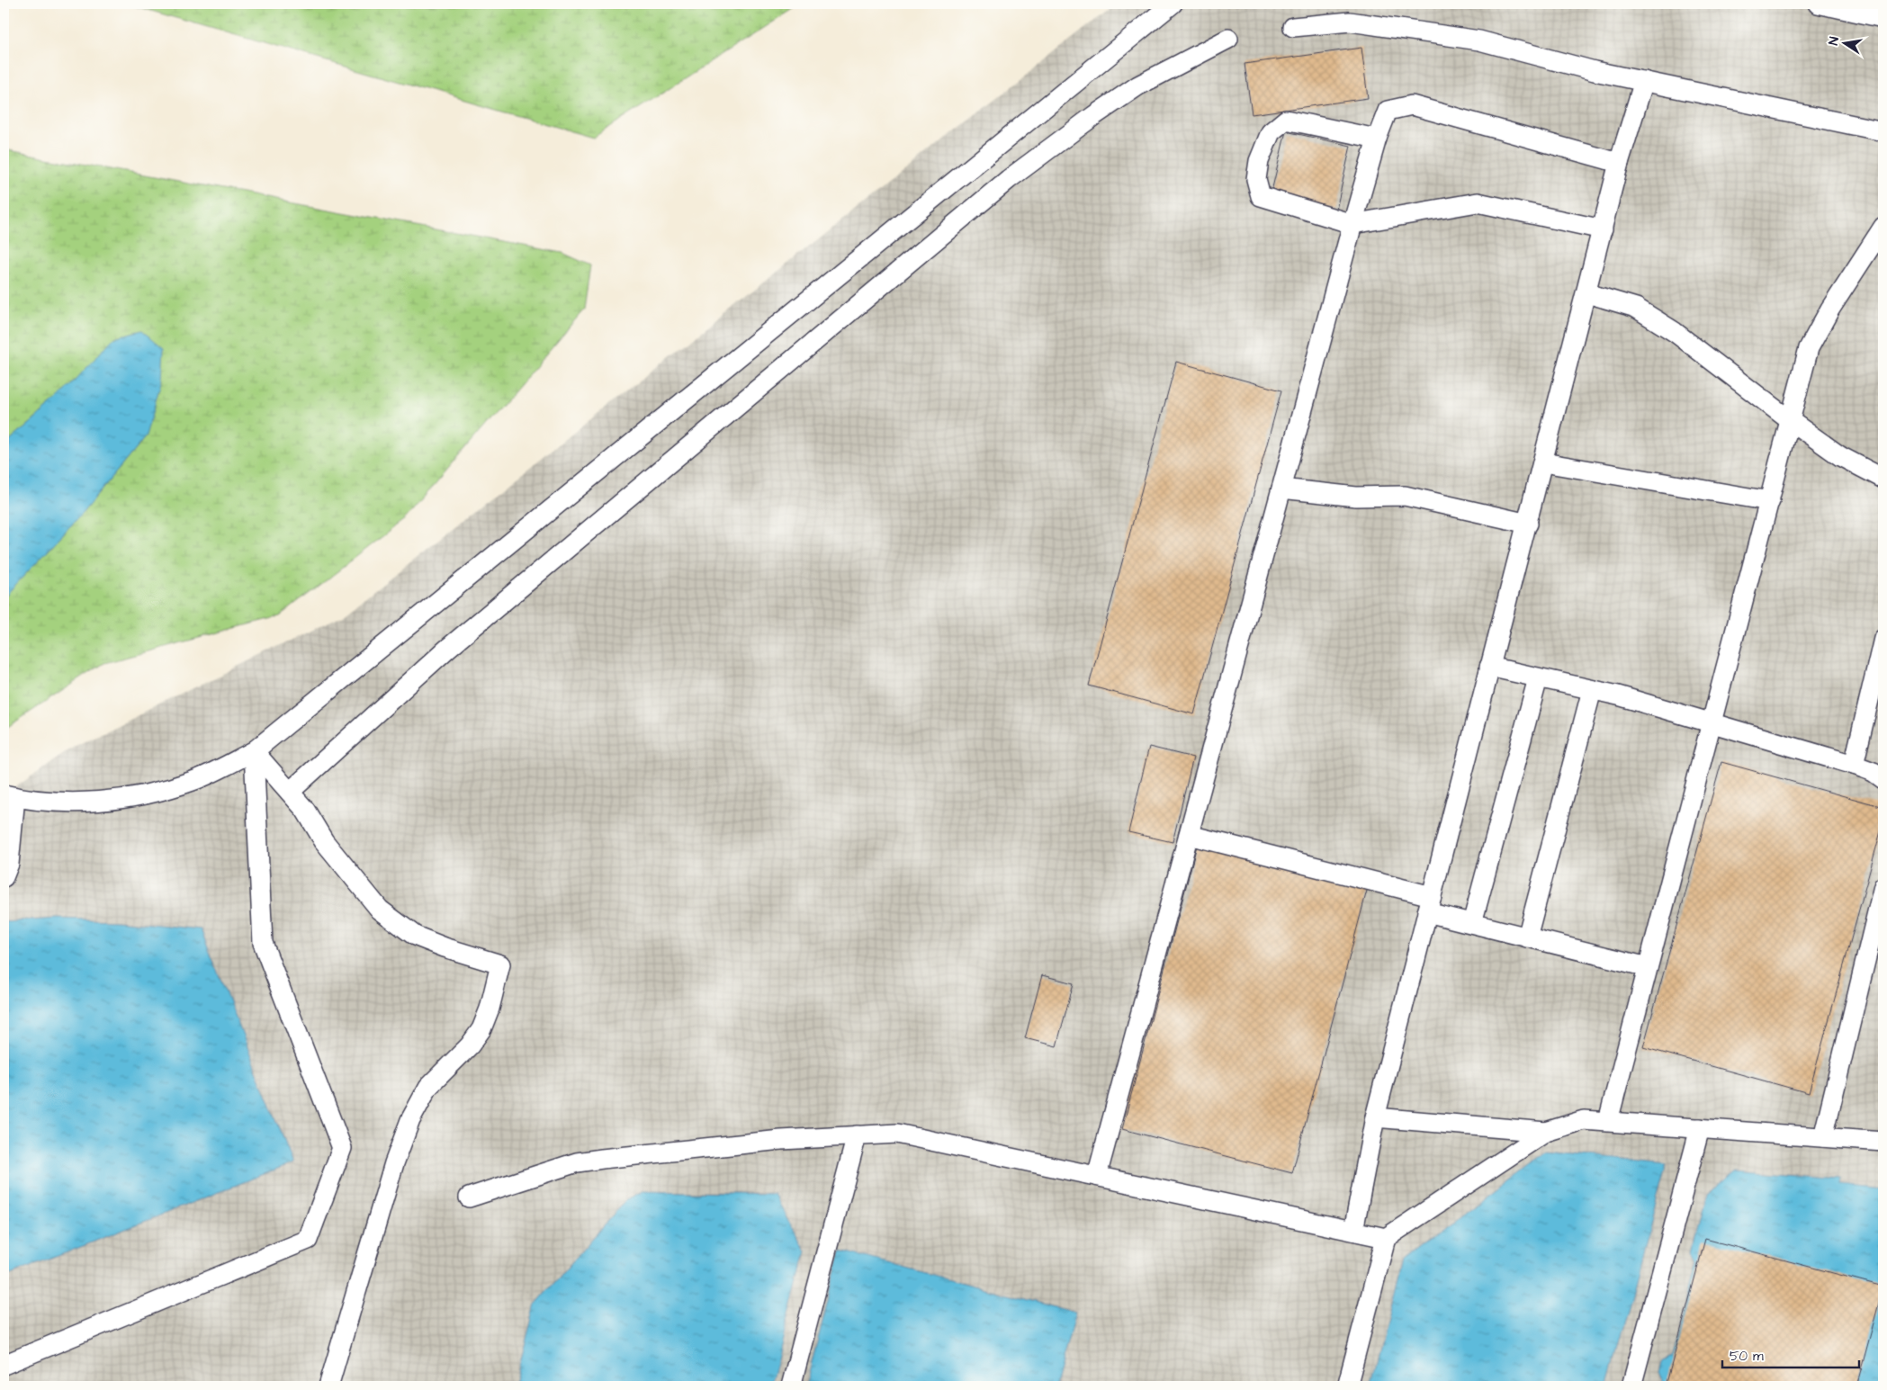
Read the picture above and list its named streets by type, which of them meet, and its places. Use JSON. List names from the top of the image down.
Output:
{
  "scale_bar": "50 m",
  "north": "left"
}
